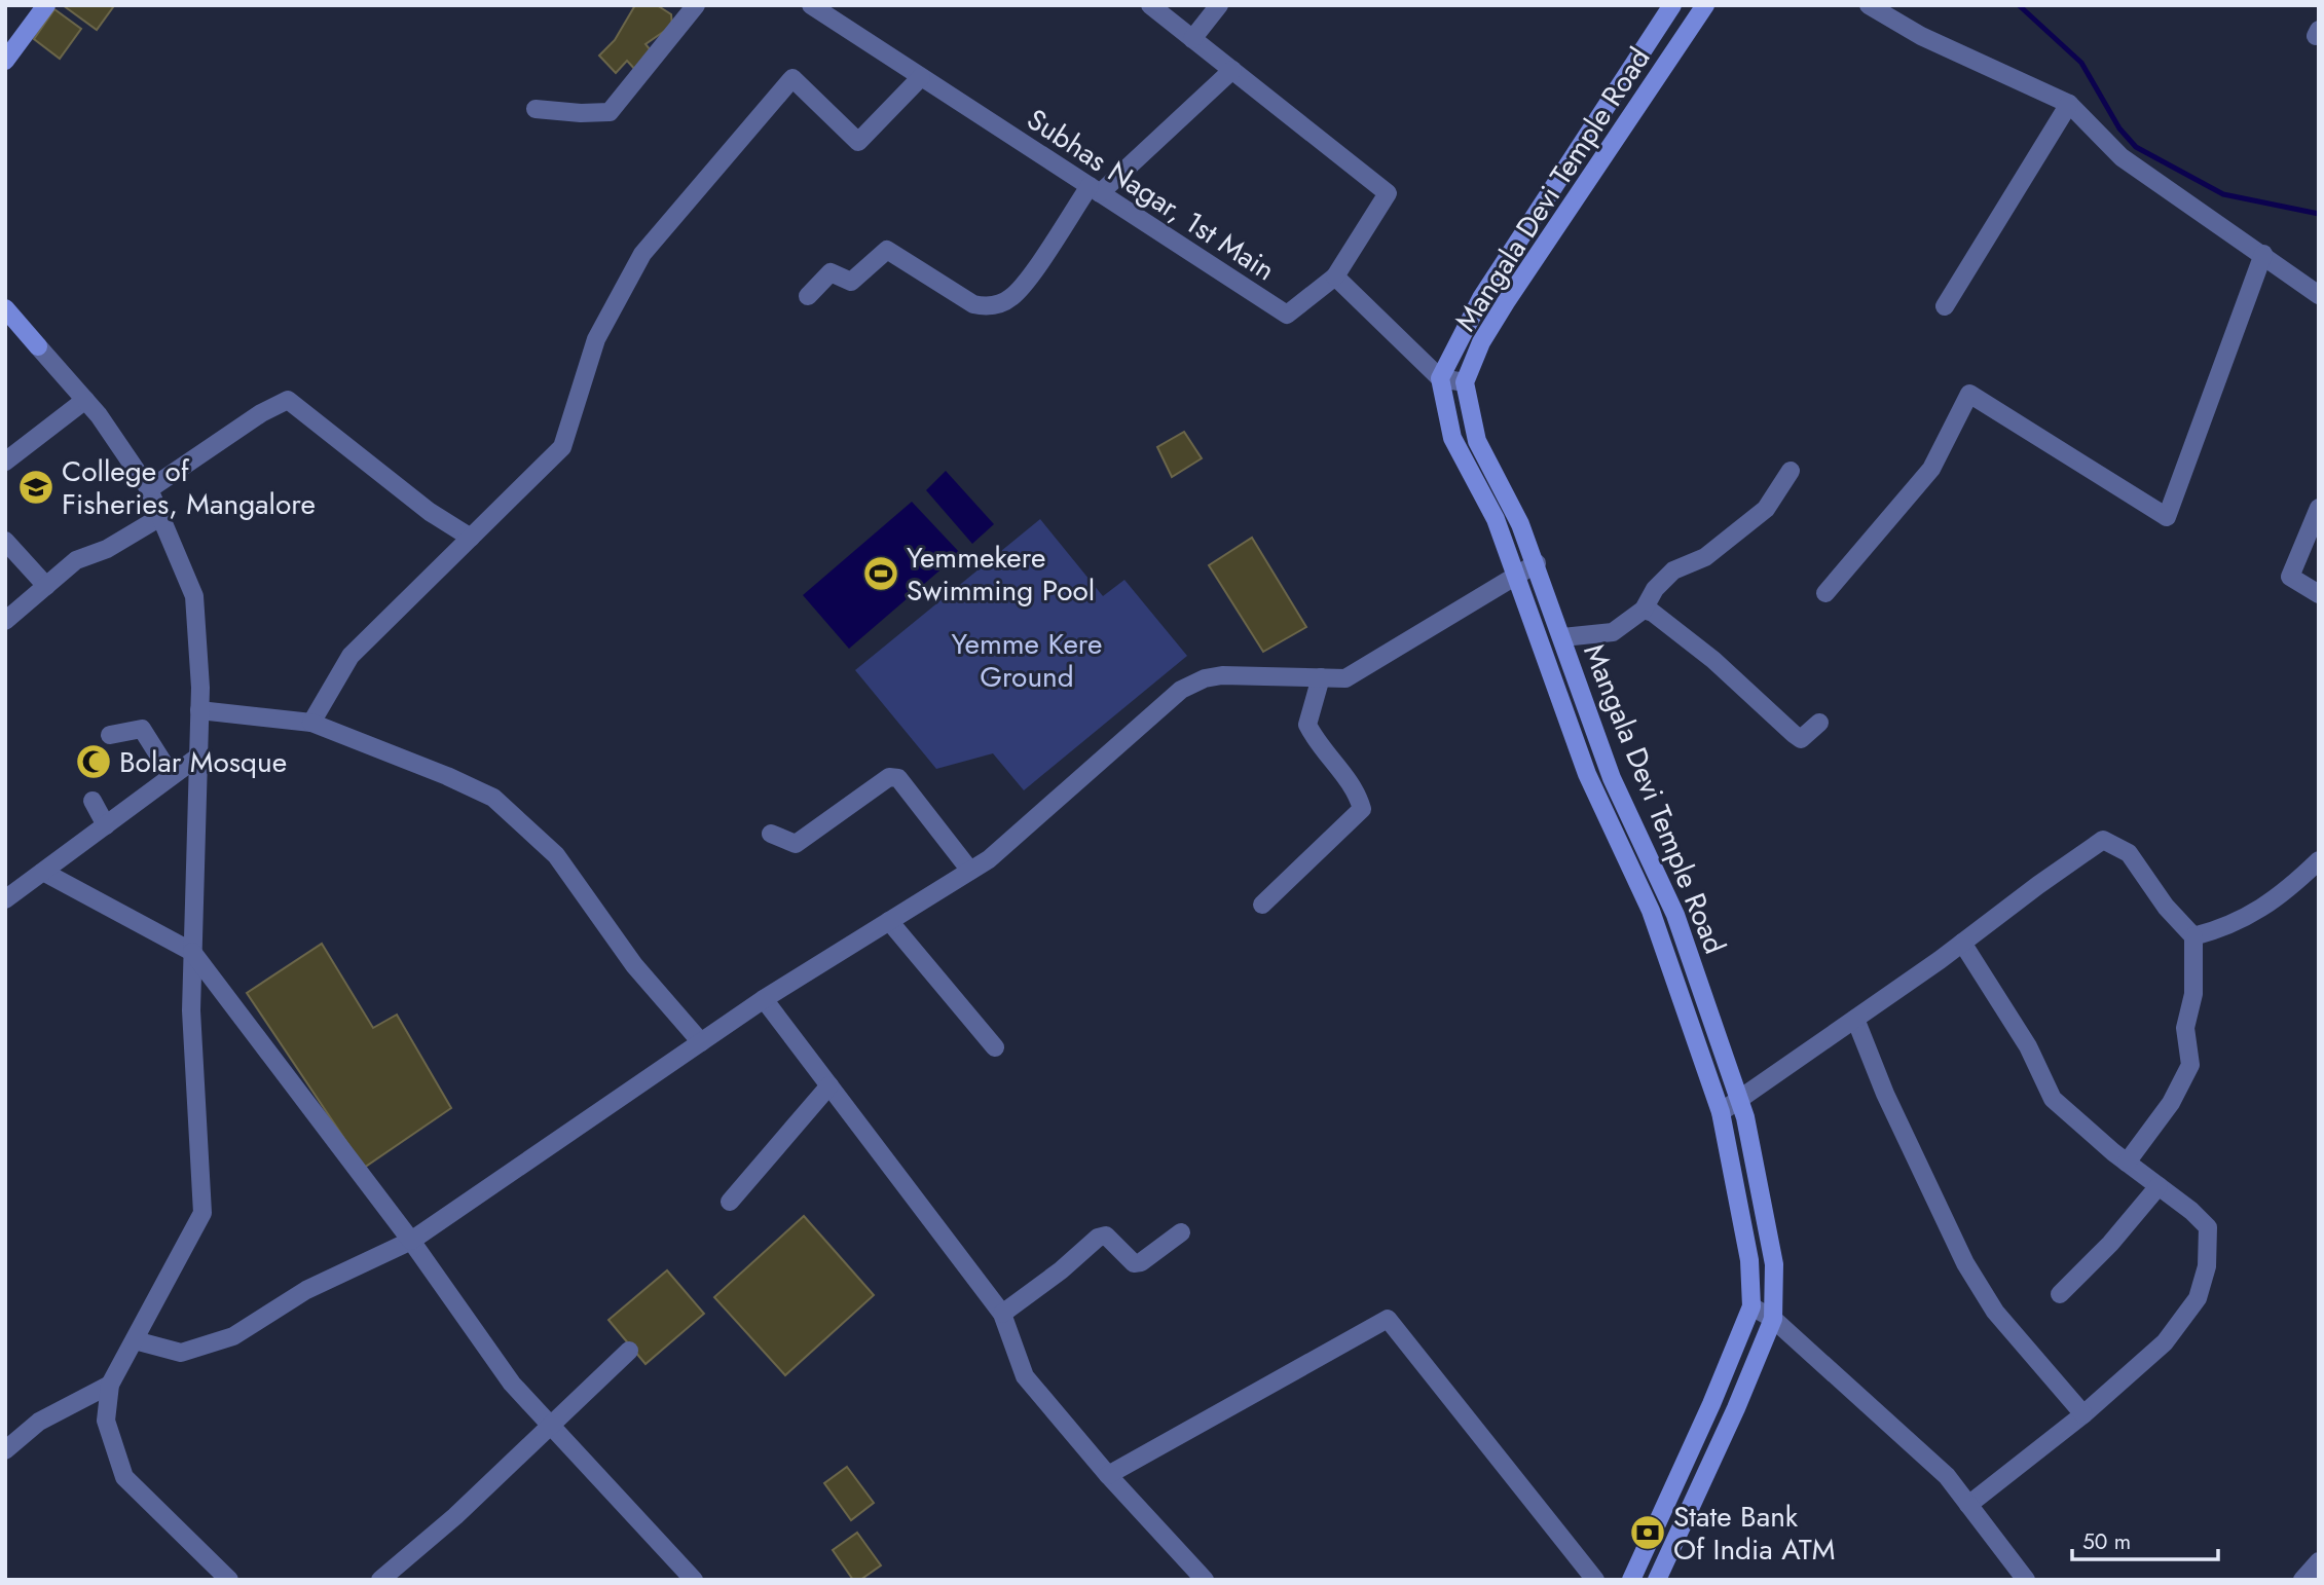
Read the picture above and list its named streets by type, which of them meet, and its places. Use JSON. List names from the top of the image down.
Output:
{
  "streets": {
    "main road": ["Mangala Devi Temple Road"],
    "street": ["Subhas Nagar, 1st Main"]
  },
  "parks": ["Yemme Kere Ground"],
  "places": {
    "school or university": ["College of Fisheries, Mangalore"],
    "sports": ["Yemmekere Swimming Pool"],
    "mosque": ["Bolar Mosque"],
    "bank": ["State Bank Of India ATM"]
  },
  "scale_bar": "50 m"
}
